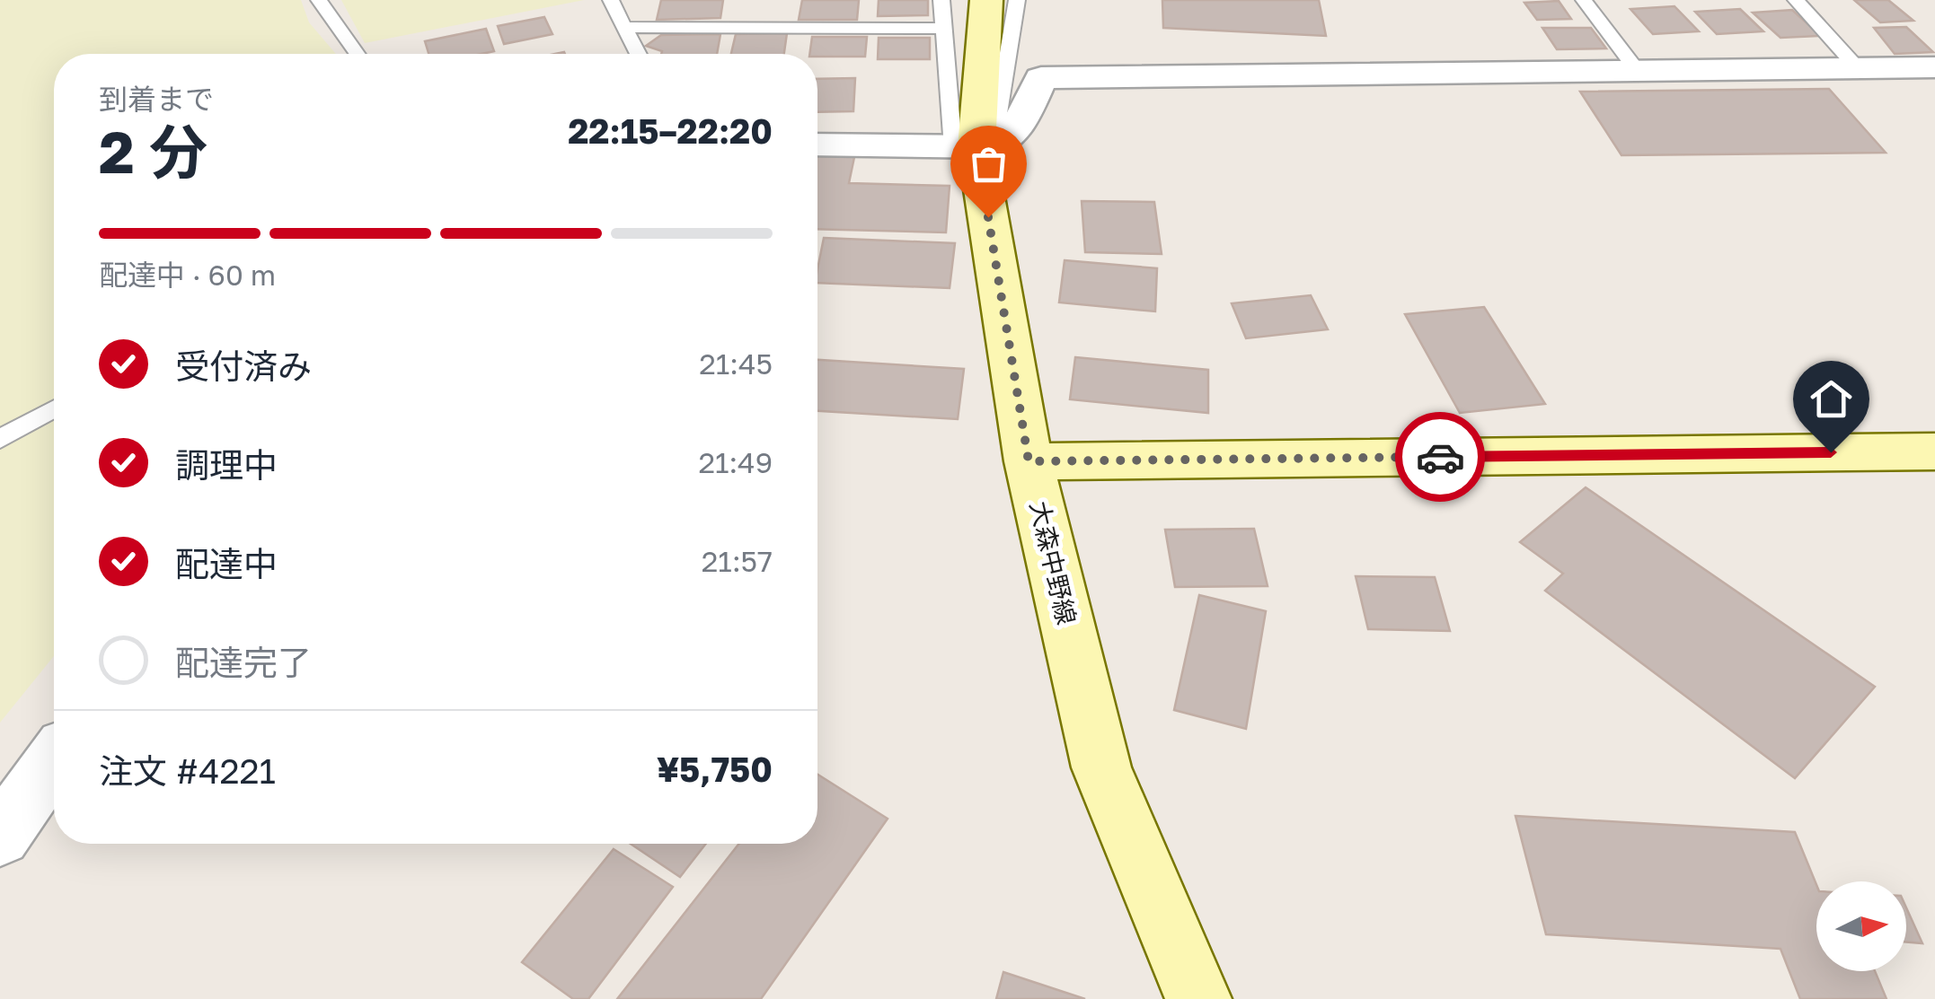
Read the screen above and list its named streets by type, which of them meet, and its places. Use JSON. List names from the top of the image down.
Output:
{
  "streets": {
    "main road": ["大森中野線"]
  },
  "north": "right",
  "page": {
    "heading": ["2 分", "到着まで", "22:15–22:20"],
    "panel": ["注文 #4221", "¥5,750"],
    "bar": "配達中 · 60 m",
    "list": [
      ["受付済み", "21:45"],
      ["調理中", "21:49"],
      ["配達中", "21:57"],
      "配達完了"
    ]
  }
}
